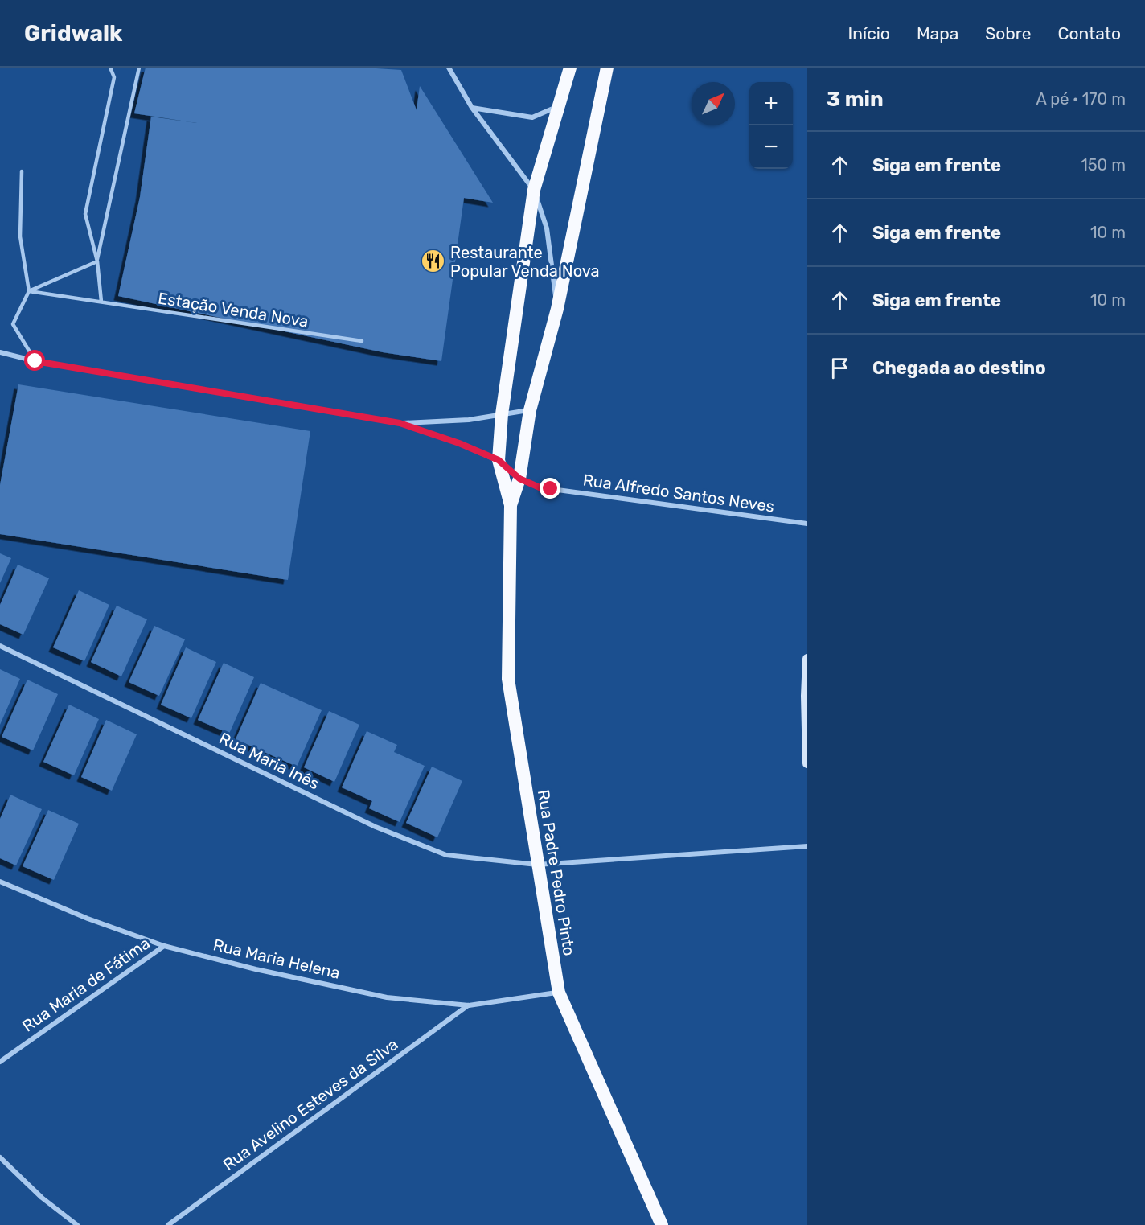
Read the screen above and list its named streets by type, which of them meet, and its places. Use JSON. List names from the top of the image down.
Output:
{
  "streets": {
    "highway": ["Rua Padre Pedro Pinto"],
    "street": [
      "Rua Alfredo Santos Neves",
      "Rua Maria Inês",
      "Rua Maria Helena",
      "Rua Maria de Fátima",
      "Rua Avelino Esteves da Silva"
    ],
    "lane": ["Estação Venda Nova"]
  },
  "crossings": [
    ["Rua Alfredo Santos Neves", "Rua Padre Pedro Pinto"],
    ["Rua Maria Inês", "Rua Padre Pedro Pinto"],
    ["Rua Padre Pedro Pinto", "Rua Maria Helena"],
    ["Rua Maria Helena", "Rua Maria de Fátima"],
    ["Rua Maria Helena", "Rua Avelino Esteves da Silva"]
  ],
  "places": {
    "restaurant": ["Restaurante Popular Venda Nova"]
  },
  "north": "top right",
  "page": {
    "header": "Gridwalk",
    "nav": [
      "Início",
      "Mapa",
      "Sobre",
      "Contato"
    ],
    "heading": ["3 min", "A pé · 170 m"],
    "map_buttons": ["+", "−"],
    "list": [
      ["Siga em frente", "150 m"],
      ["Siga em frente", "10 m"],
      ["Siga em frente", "10 m"],
      "Chegada ao destino"
    ]
  }
}
